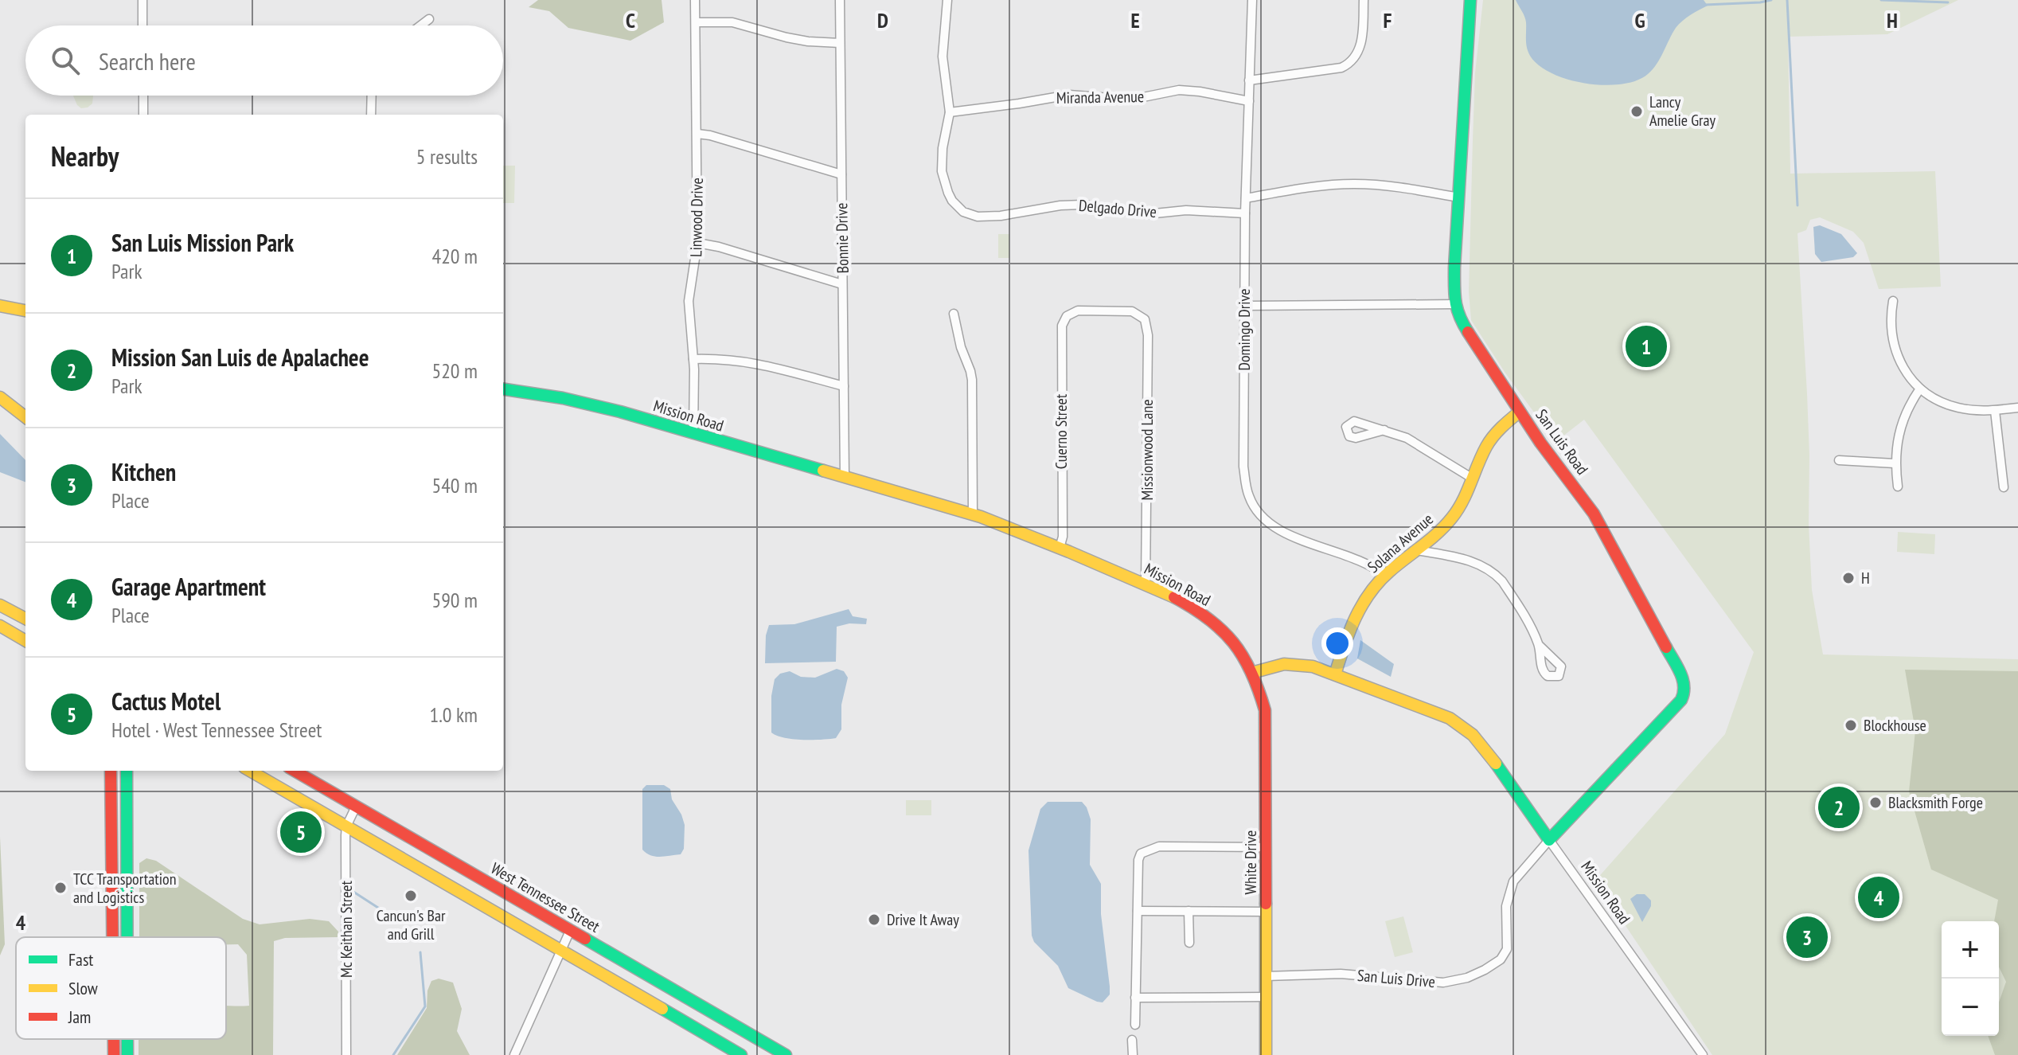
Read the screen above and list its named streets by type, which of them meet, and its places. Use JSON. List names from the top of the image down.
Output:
{
  "streets": {
    "street": [
      "Miranda Avenue",
      "Delgado Drive",
      "Linwood Drive",
      "Bonnie Drive",
      "Domingo Drive",
      "Mission Road",
      "Cuerno Street",
      "San Luis Road",
      "Missionwood Lane",
      "Solana Avenue",
      "White Drive",
      "West Tennessee Street",
      "Mc Keithan Street",
      "San Luis Drive"
    ]
  },
  "crossings": [
    ["Miranda Avenue", "Delgado Drive"],
    ["Miranda Avenue", "Domingo Drive"],
    ["Delgado Drive", "Domingo Drive"],
    ["Linwood Drive", "Mission Road"],
    ["Bonnie Drive", "Mission Road"],
    ["Domingo Drive", "Solana Avenue"],
    ["Mission Road", "Cuerno Street"],
    ["Mission Road", "San Luis Road"],
    ["Mission Road", "Missionwood Lane"],
    ["Mission Road", "Solana Avenue"],
    ["Mission Road", "White Drive"],
    ["Mission Road", "San Luis Drive"],
    ["Cuerno Street", "Missionwood Lane"],
    ["San Luis Road", "Solana Avenue"],
    ["San Luis Road", "San Luis Drive"],
    ["White Drive", "San Luis Drive"],
    ["West Tennessee Street", "Mc Keithan Street"]
  ],
  "places": [
    "Lancy Amelie Gray",
    "H",
    "Blockhouse",
    "Blacksmith Forge",
    "TCC Transportation and Logistics",
    "Cancun's Bar and Grill",
    "Drive It Away"
  ],
  "legend": ["Fast", "Slow", "Jam"],
  "page": {
    "search": "Search here",
    "heading": ["Nearby", "5 results"],
    "list": [
      {
        "mark": "1",
        "name": "San Luis Mission Park",
        "note": "Park",
        "value": "420 m"
      },
      {
        "mark": "2",
        "name": "Mission San Luis de Apalachee",
        "note": "Park",
        "value": "520 m"
      },
      {
        "mark": "3",
        "name": "Kitchen",
        "note": "Place",
        "value": "540 m"
      },
      {
        "mark": "4",
        "name": "Garage Apartment",
        "note": "Place",
        "value": "590 m"
      },
      {
        "mark": "5",
        "name": "Cactus Motel",
        "note": "Hotel · West Tennessee Street",
        "value": "1.0 km"
      }
    ],
    "pins": [
      "1",
      "2",
      "5",
      "4",
      "3"
    ],
    "map_buttons": ["+", "−"]
  },
  "grid": {
    "columns": [
      "C",
      "D",
      "E",
      "F",
      "G",
      "H"
    ],
    "rows": ["4"]
  }
}
